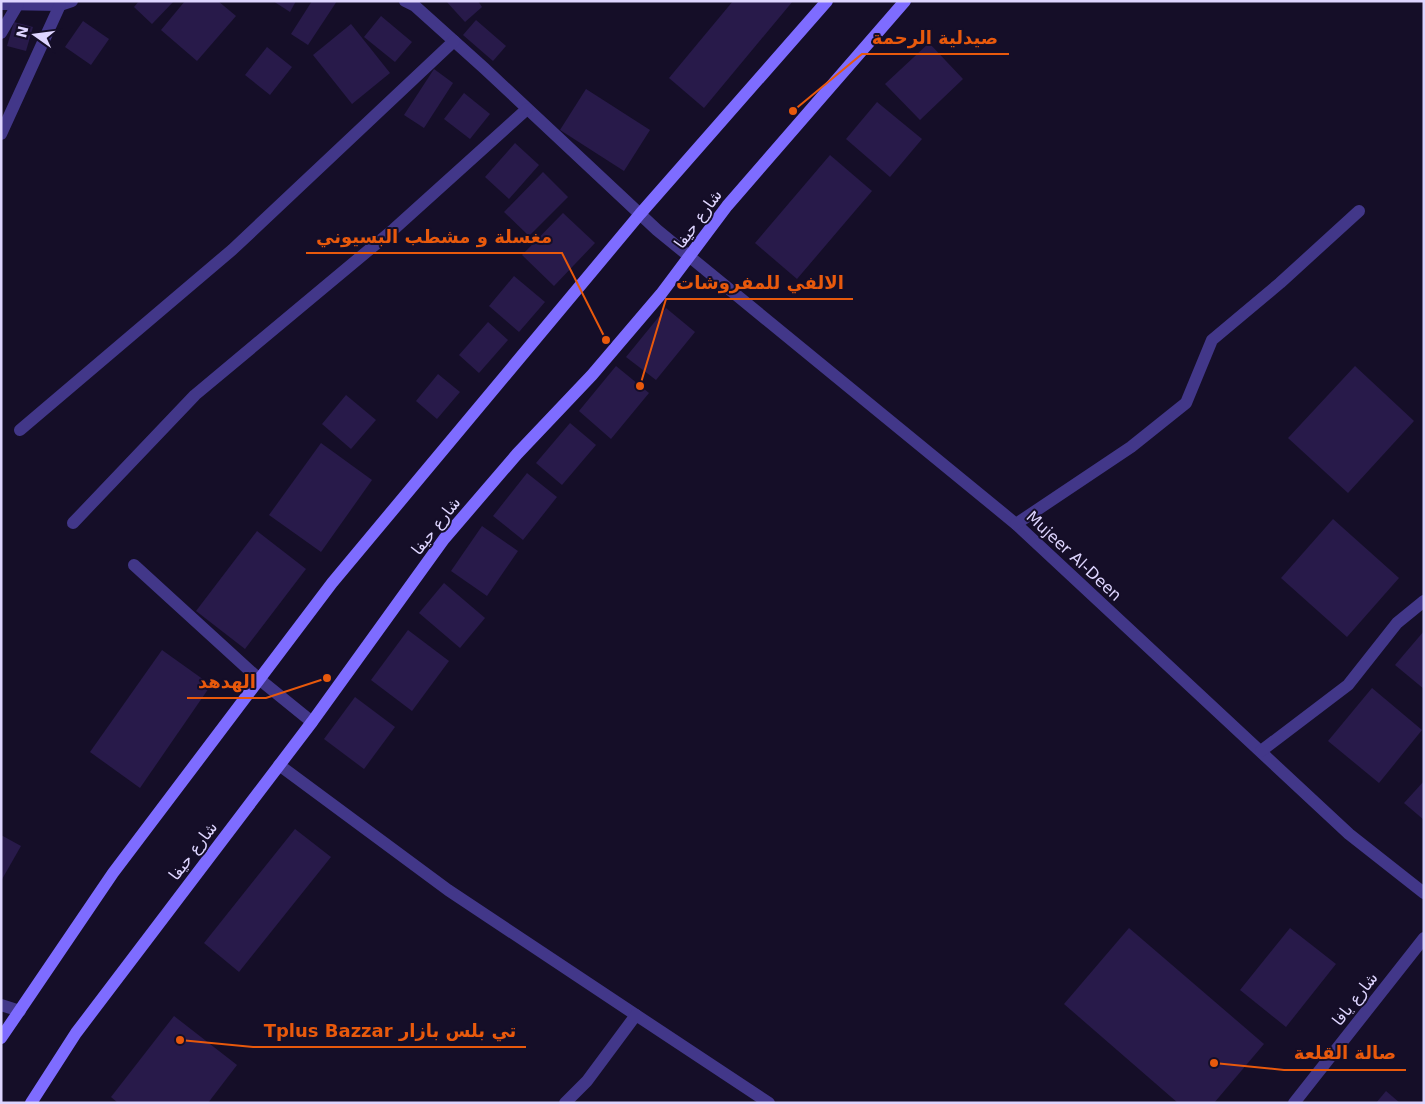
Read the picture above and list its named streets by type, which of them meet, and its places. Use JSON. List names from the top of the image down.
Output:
{
  "streets": {
    "main road": ["شارع حيفا"],
    "street": ["Mujeer Al-Deen", "شارع يافا"]
  },
  "crossings": [
    ["شارع حيفا", "Mujeer Al-Deen"]
  ],
  "places": [
    "صيدلية الرحمة",
    "مغسلة و مشطب البسيوني",
    "الالفي للمفروشات",
    "الهدهد",
    "Tplus Bazzar تي بلس بازار",
    "صالة القلعة"
  ],
  "north": "left"
}
